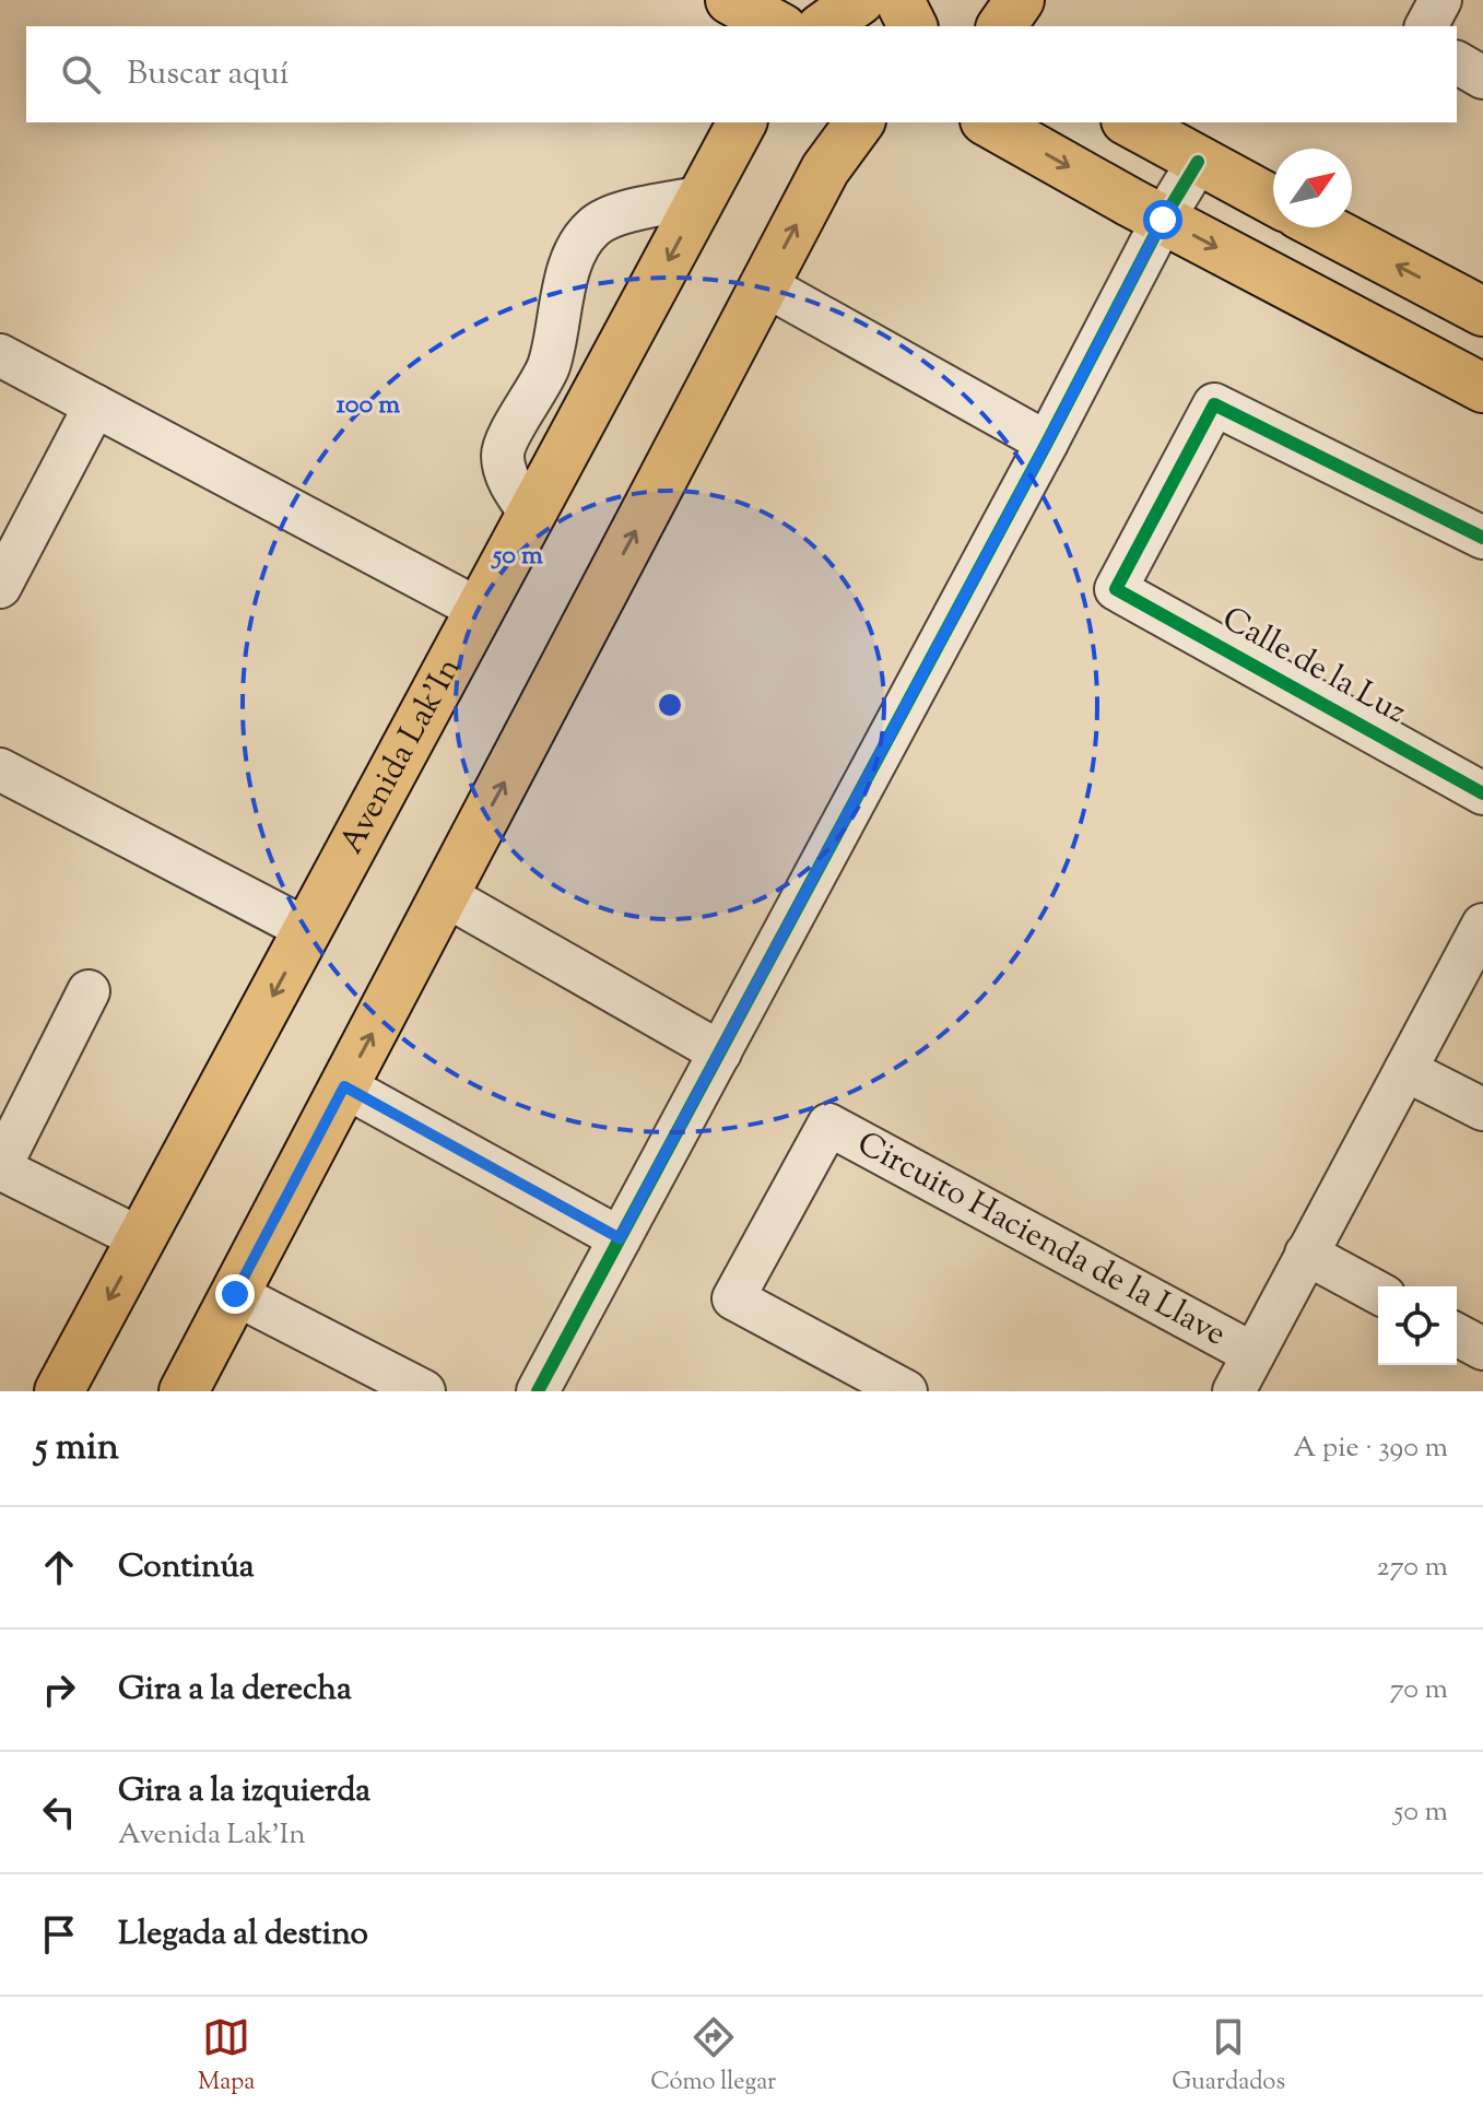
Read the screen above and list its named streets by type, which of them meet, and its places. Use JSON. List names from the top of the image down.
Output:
{
  "streets": {
    "main road": ["Avenida Lak'In"],
    "street": ["Calle de la Luz", "Circuito Hacienda de la Llave"]
  },
  "north": "top right",
  "page": {
    "search": "Buscar aquí",
    "heading": ["5 min", "A pie · 390 m"],
    "list": [
      ["Continúa", "270 m"],
      ["Gira a la derecha", "70 m"],
      ["Gira a la izquierda", "Avenida Lak'In", "50 m"],
      "Llegada al destino"
    ],
    "nav": ["Mapa", "Cómo llegar", "Guardados"]
  },
  "rings": ["100 m", "50 m"]
}
